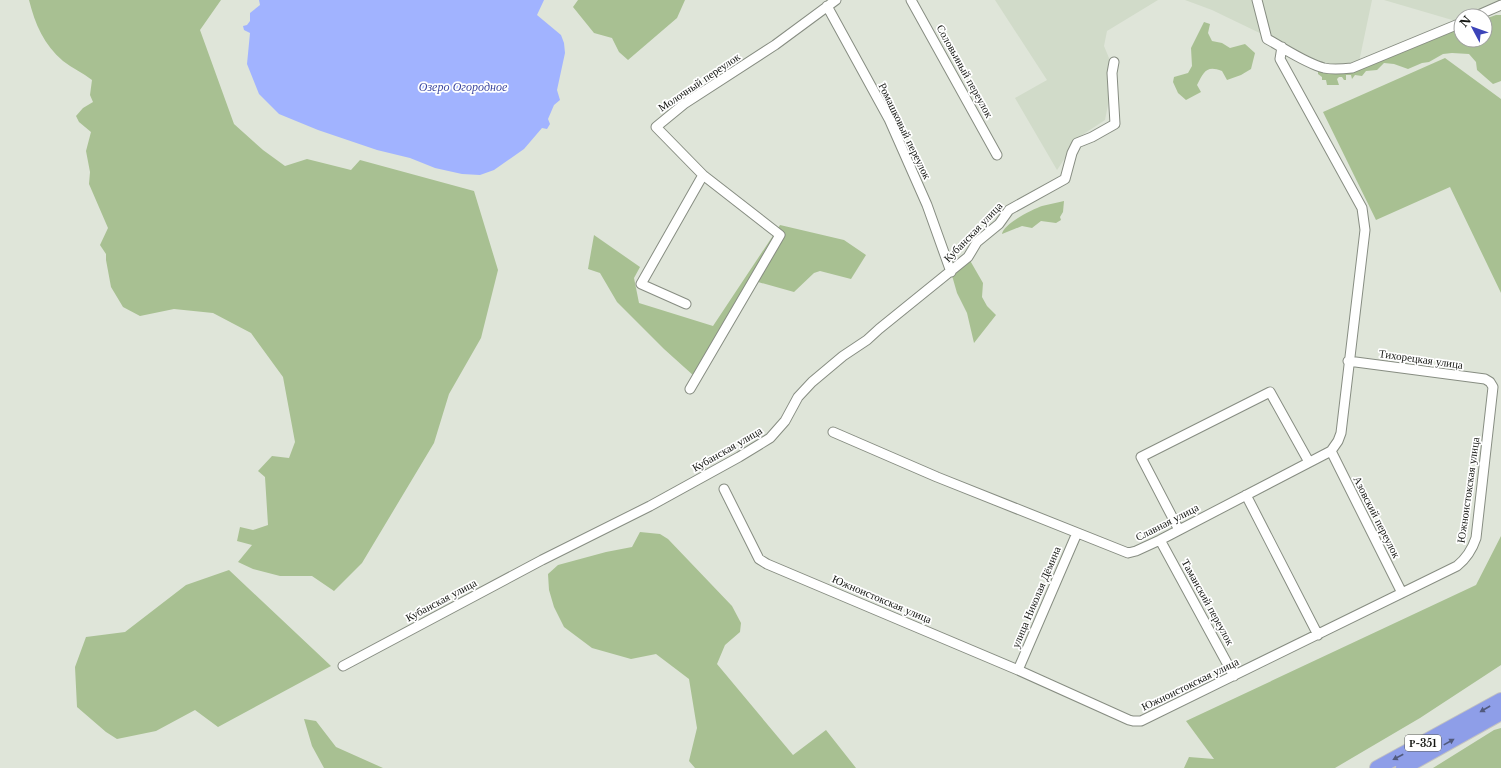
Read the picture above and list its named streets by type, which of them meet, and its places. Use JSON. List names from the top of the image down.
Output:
{
  "streets": {
    "highway": ["Р-351"],
    "street": [
      "Соловьиный переулок",
      "Молочный переулок",
      "Ромашковый переулок",
      "Кубанская улица",
      "Тихорецкая улица",
      "Южноистокская улица",
      "Азовский переулок",
      "Славная улица",
      "улица Николая Дёмина",
      "Таманский переулок"
    ]
  },
  "crossings": [
    ["Молочный переулок", "Ромашковый переулок"],
    ["Ромашковый переулок", "Кубанская улица"],
    ["Тихорецкая улица", "Южноистокская улица"],
    ["Южноистокская улица", "Азовский переулок"],
    ["Южноистокская улица", "улица Николая Дёмина"],
    ["Южноистокская улица", "Таманский переулок"],
    ["Азовский переулок", "Славная улица"],
    ["Славная улица", "улица Николая Дёмина"],
    ["Славная улица", "Таманский переулок"]
  ],
  "water": ["Озеро Огородное"],
  "north": "top left"
}
